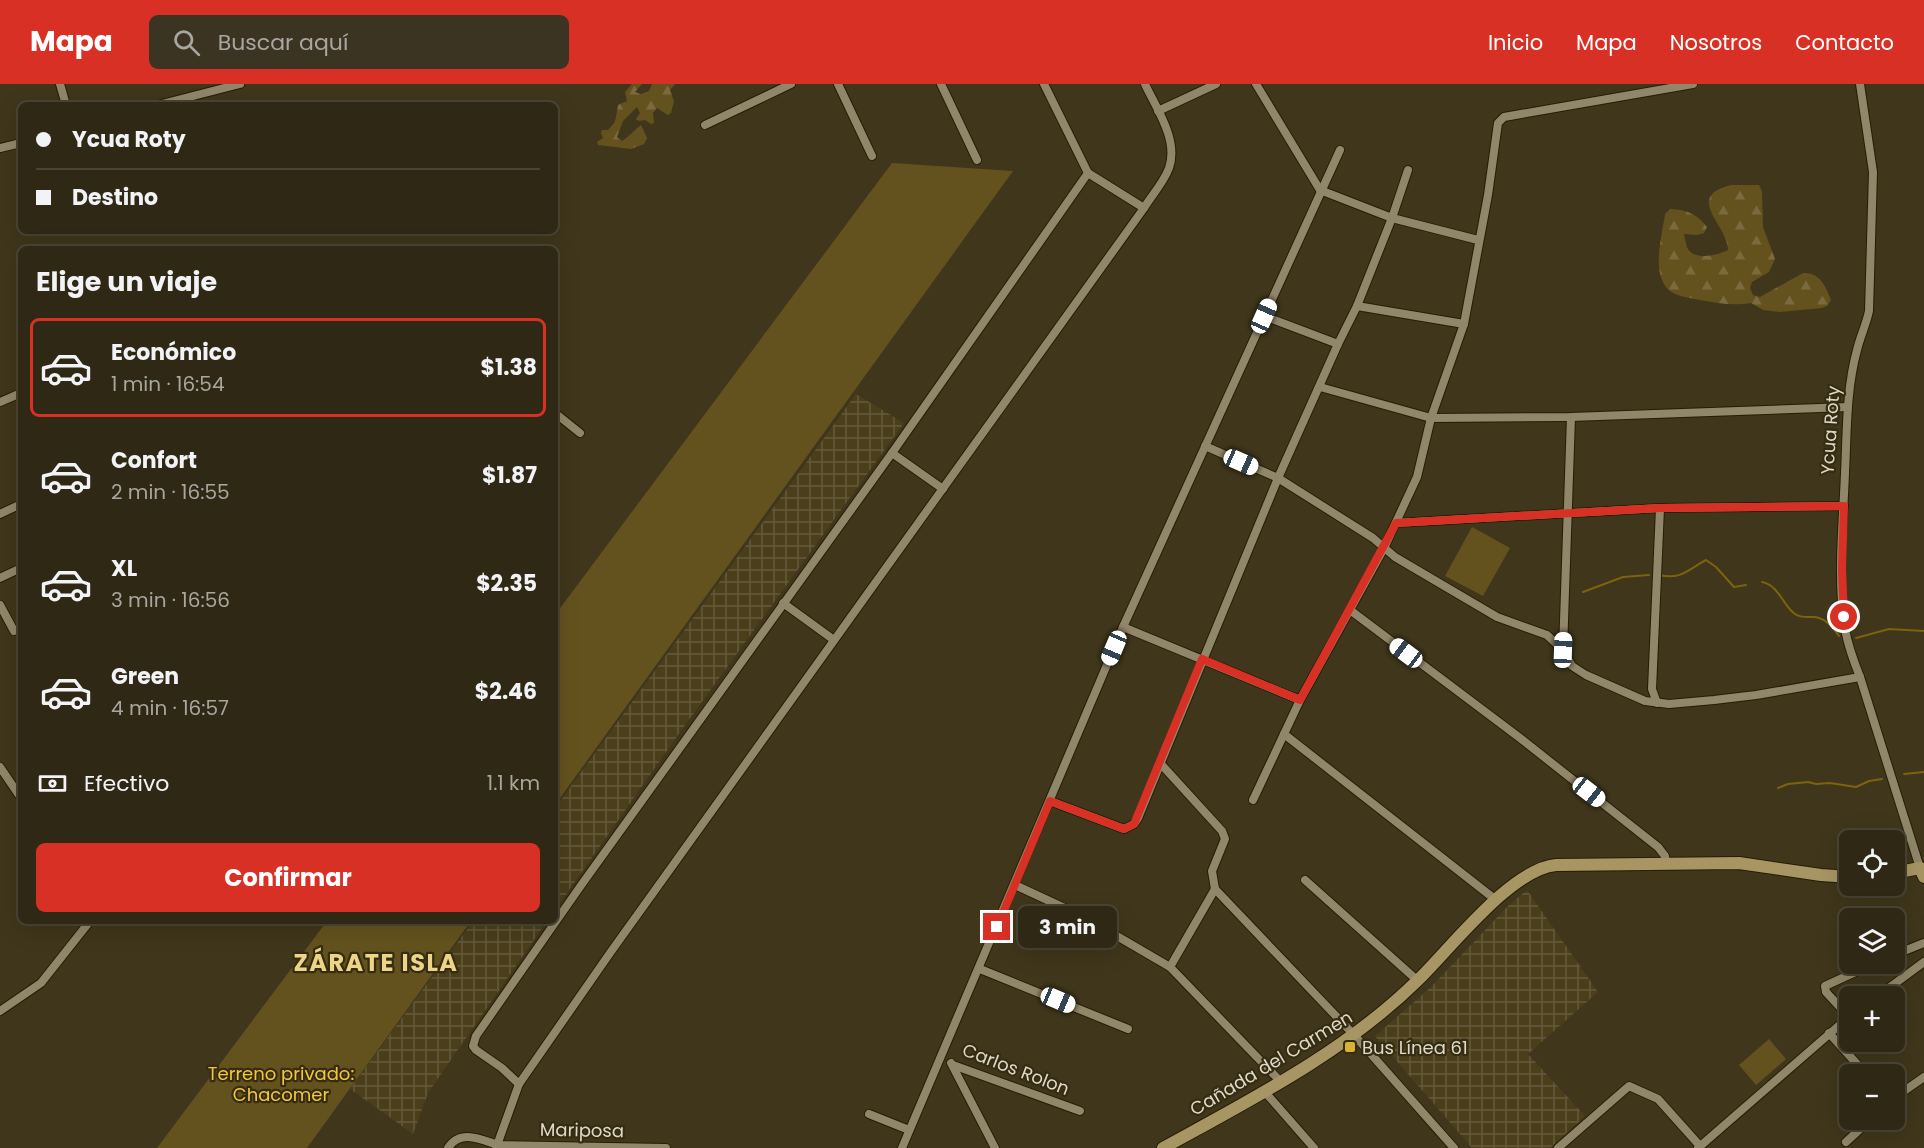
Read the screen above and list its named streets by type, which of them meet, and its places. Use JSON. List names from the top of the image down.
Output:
{
  "streets": {
    "street": [
      "Ycua Roty",
      "Cañada del Carmen",
      "Carlos Rolon",
      "Mariposa"
    ]
  },
  "districts": ["ZÁRATE ISLA"],
  "parks": ["Terreno privado: Chacomer"],
  "places": {
    "transit": ["Bus Línea 61"]
  },
  "page": {
    "header": "Mapa",
    "search": "Buscar aquí",
    "nav": [
      "Inicio",
      "Mapa",
      "Nosotros",
      "Contacto"
    ],
    "banner": ["Ycua Roty", "Destino"],
    "heading": "Elige un viaje",
    "list": [
      {
        "name": "Económico",
        "note": "1 min · 16:54",
        "value": "$1.38"
      },
      {
        "name": "Confort",
        "note": "2 min · 16:55",
        "value": "$1.87"
      },
      {
        "name": "XL",
        "note": "3 min · 16:56",
        "value": "$2.35"
      },
      {
        "name": "Green",
        "note": "4 min · 16:57",
        "value": "$2.46"
      }
    ],
    "pay": ["Efectivo", "1.1 km"],
    "map_buttons": ["+", "−"],
    "buttons": "Confirmar",
    "bubble": "3 min"
  }
}
